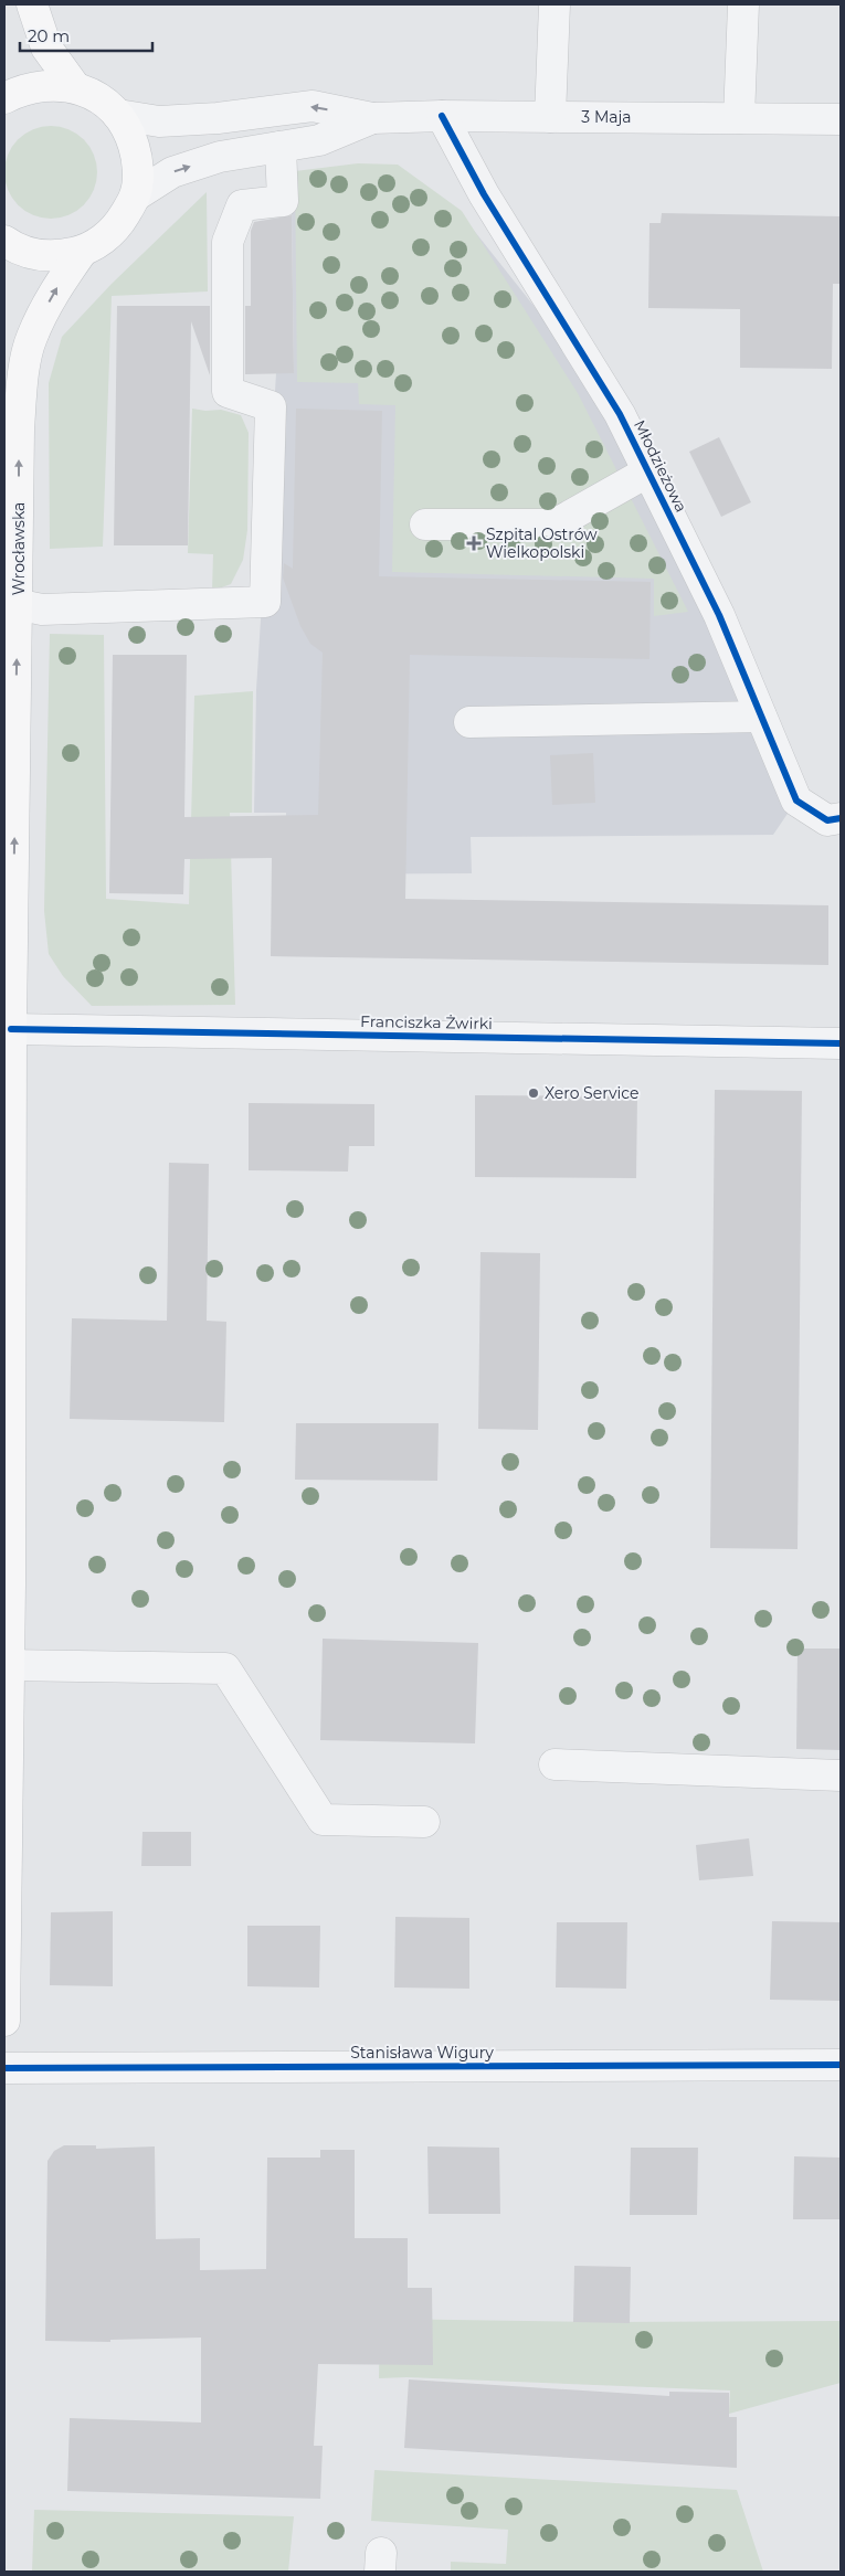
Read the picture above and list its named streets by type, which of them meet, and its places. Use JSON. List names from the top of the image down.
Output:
{
  "streets": {
    "main road": ["Wrocławska"],
    "street": [
      "3 Maja",
      "Młodzieżowa",
      "Franciszka Żwirki",
      "Stanisława Wigury"
    ]
  },
  "crossings": [
    ["3 Maja", "Młodzieżowa"],
    ["Wrocławska", "Franciszka Żwirki"]
  ],
  "one_way": ["Wrocławska"],
  "places": {
    "health": ["Szpital Ostrów Wielkopolski"],
    "other": ["Xero Service"]
  },
  "scale_bar": "20 m"
}
